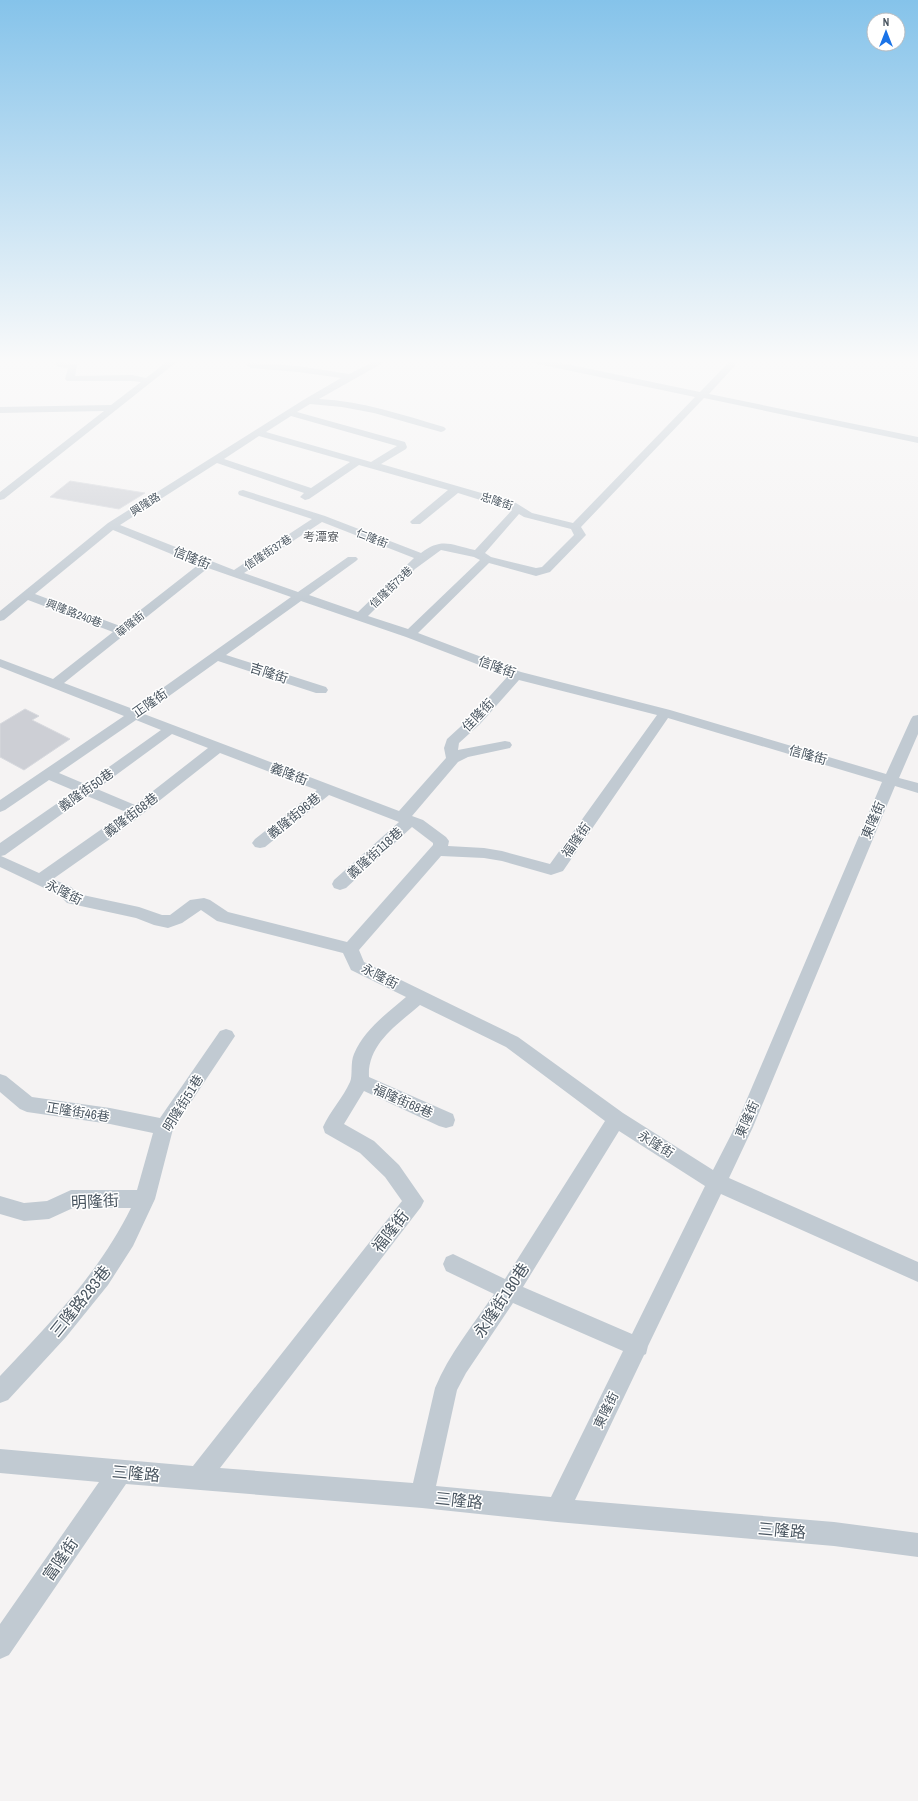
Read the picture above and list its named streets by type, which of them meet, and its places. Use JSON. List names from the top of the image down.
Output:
{
  "streets": {
    "street": [
      "忠隆街",
      "興隆路",
      "仁隆街",
      "信隆街37巷",
      "信隆街",
      "信隆街73巷",
      "興隆路240巷",
      "華隆街",
      "吉隆街",
      "正隆街",
      "佳隆街",
      "義隆街",
      "義隆街50巷",
      "義隆街68巷",
      "義隆街96巷",
      "東隆街",
      "福隆街",
      "義隆街118巷",
      "永隆街",
      "福隆街68巷",
      "明隆街51巷",
      "正隆街46巷",
      "明隆街",
      "永隆街180巷",
      "三隆路283巷",
      "三隆路",
      "富隆街"
    ]
  },
  "crossings": [
    ["忠隆街", "信隆街"],
    ["忠隆街", "信隆街73巷"],
    ["興隆路", "信隆街"],
    ["興隆路", "興隆路240巷"],
    ["仁隆街", "信隆街37巷"],
    ["仁隆街", "信隆街73巷"],
    ["信隆街37巷", "信隆街"],
    ["信隆街", "信隆街73巷"],
    ["信隆街", "華隆街"],
    ["信隆街", "正隆街"],
    ["信隆街", "佳隆街"],
    ["信隆街", "東隆街"],
    ["信隆街", "福隆街"],
    ["興隆路240巷", "華隆街"],
    ["華隆街", "義隆街"],
    ["吉隆街", "正隆街"],
    ["正隆街", "義隆街"],
    ["佳隆街", "義隆街"],
    ["佳隆街", "義隆街118巷"],
    ["義隆街", "義隆街50巷"],
    ["義隆街", "義隆街68巷"],
    ["義隆街", "義隆街96巷"],
    ["義隆街", "福隆街"],
    ["義隆街", "義隆街118巷"],
    ["義隆街68巷", "永隆街"],
    ["東隆街", "永隆街"],
    ["東隆街", "三隆路"],
    ["福隆街", "永隆街"],
    ["福隆街", "福隆街68巷"],
    ["福隆街", "三隆路"],
    ["永隆街", "永隆街180巷"],
    ["明隆街51巷", "正隆街46巷"],
    ["明隆街51巷", "明隆街"],
    ["明隆街51巷", "三隆路283巷"],
    ["明隆街", "三隆路283巷"],
    ["永隆街180巷", "三隆路"],
    ["三隆路", "富隆街"]
  ],
  "districts": ["考潭寮"],
  "north": "top"
}
